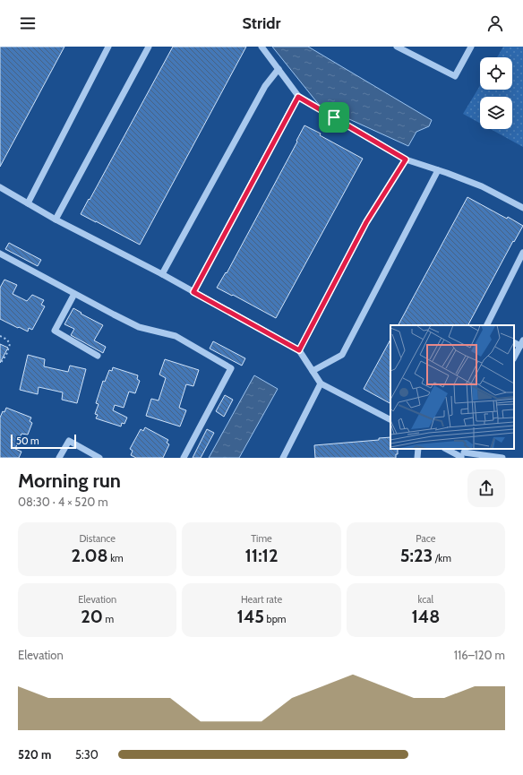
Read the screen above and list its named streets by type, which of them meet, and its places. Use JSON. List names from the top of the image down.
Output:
{
  "scale_bar": "50 m",
  "page": {
    "header": "Stridr",
    "scale": "50 m",
    "heading": ["Morning run", "08:30 · 4 × 520 m"],
    "stats": [
      ["Distance", "2.08 km"],
      ["Time", "11:12"],
      ["Pace", "5:23 /km"],
      ["Elevation", "20 m"],
      ["Heart rate", "145 bpm"],
      ["kcal", "148"]
    ],
    "chart": ["Elevation", "116–120 m"],
    "list": [
      {
        "name": "520 m",
        "note": "5:30"
      }
    ]
  }
}
